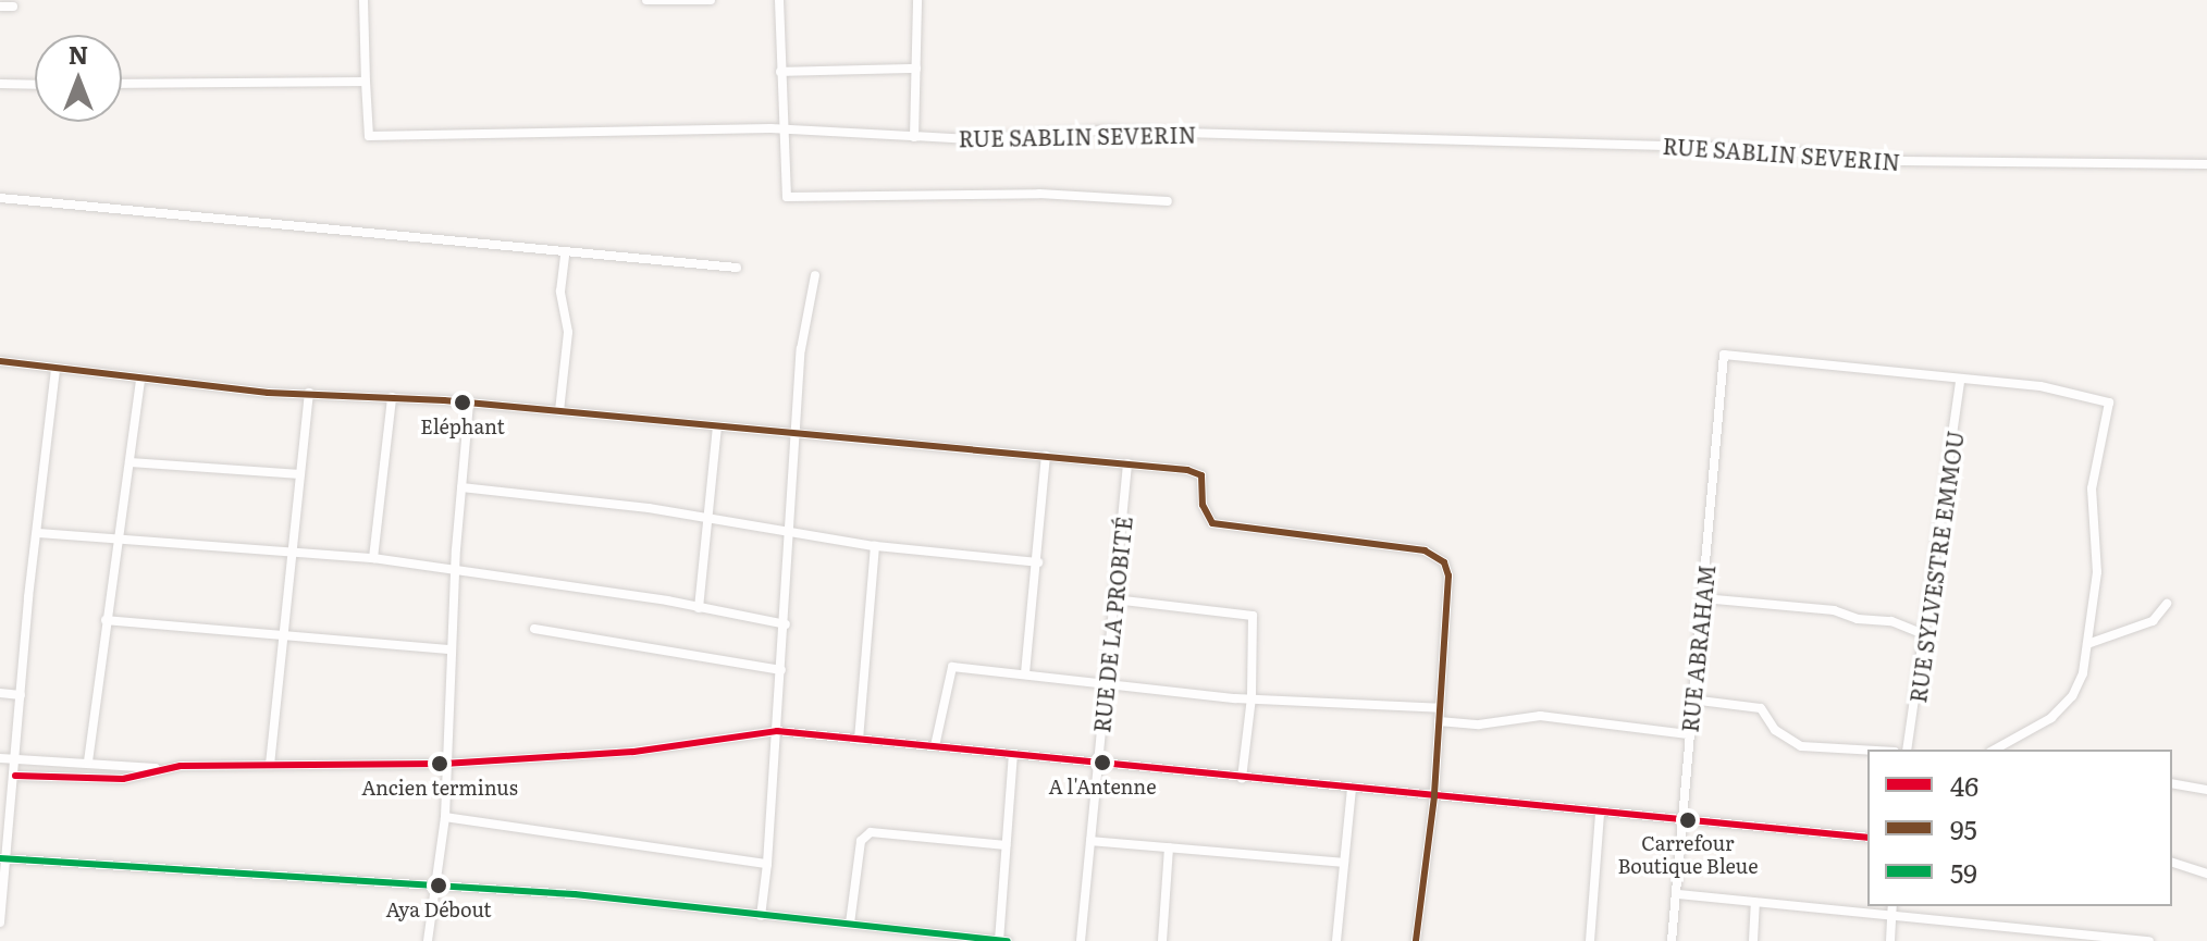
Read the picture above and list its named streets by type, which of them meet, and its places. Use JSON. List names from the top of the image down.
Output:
{
  "streets": {
    "street": [
      "RUE SABLIN SEVERIN",
      "RUE SYLVESTRE EMMOU",
      "RUE DE LA PROBITÉ",
      "RUE ABRAHAM"
    ]
  },
  "crossings": [
    ["RUE SYLVESTRE EMMOU", "RUE ABRAHAM"]
  ],
  "places": [
    "Eléphant",
    "A l'Antenne",
    "Ancien terminus",
    "Carrefour Boutique Bleue",
    "Aya Débout"
  ],
  "lines": ["transit line 95", "transit line 46", "transit line 59"],
  "legend": ["46", "95", "59"],
  "north": "top"
}
